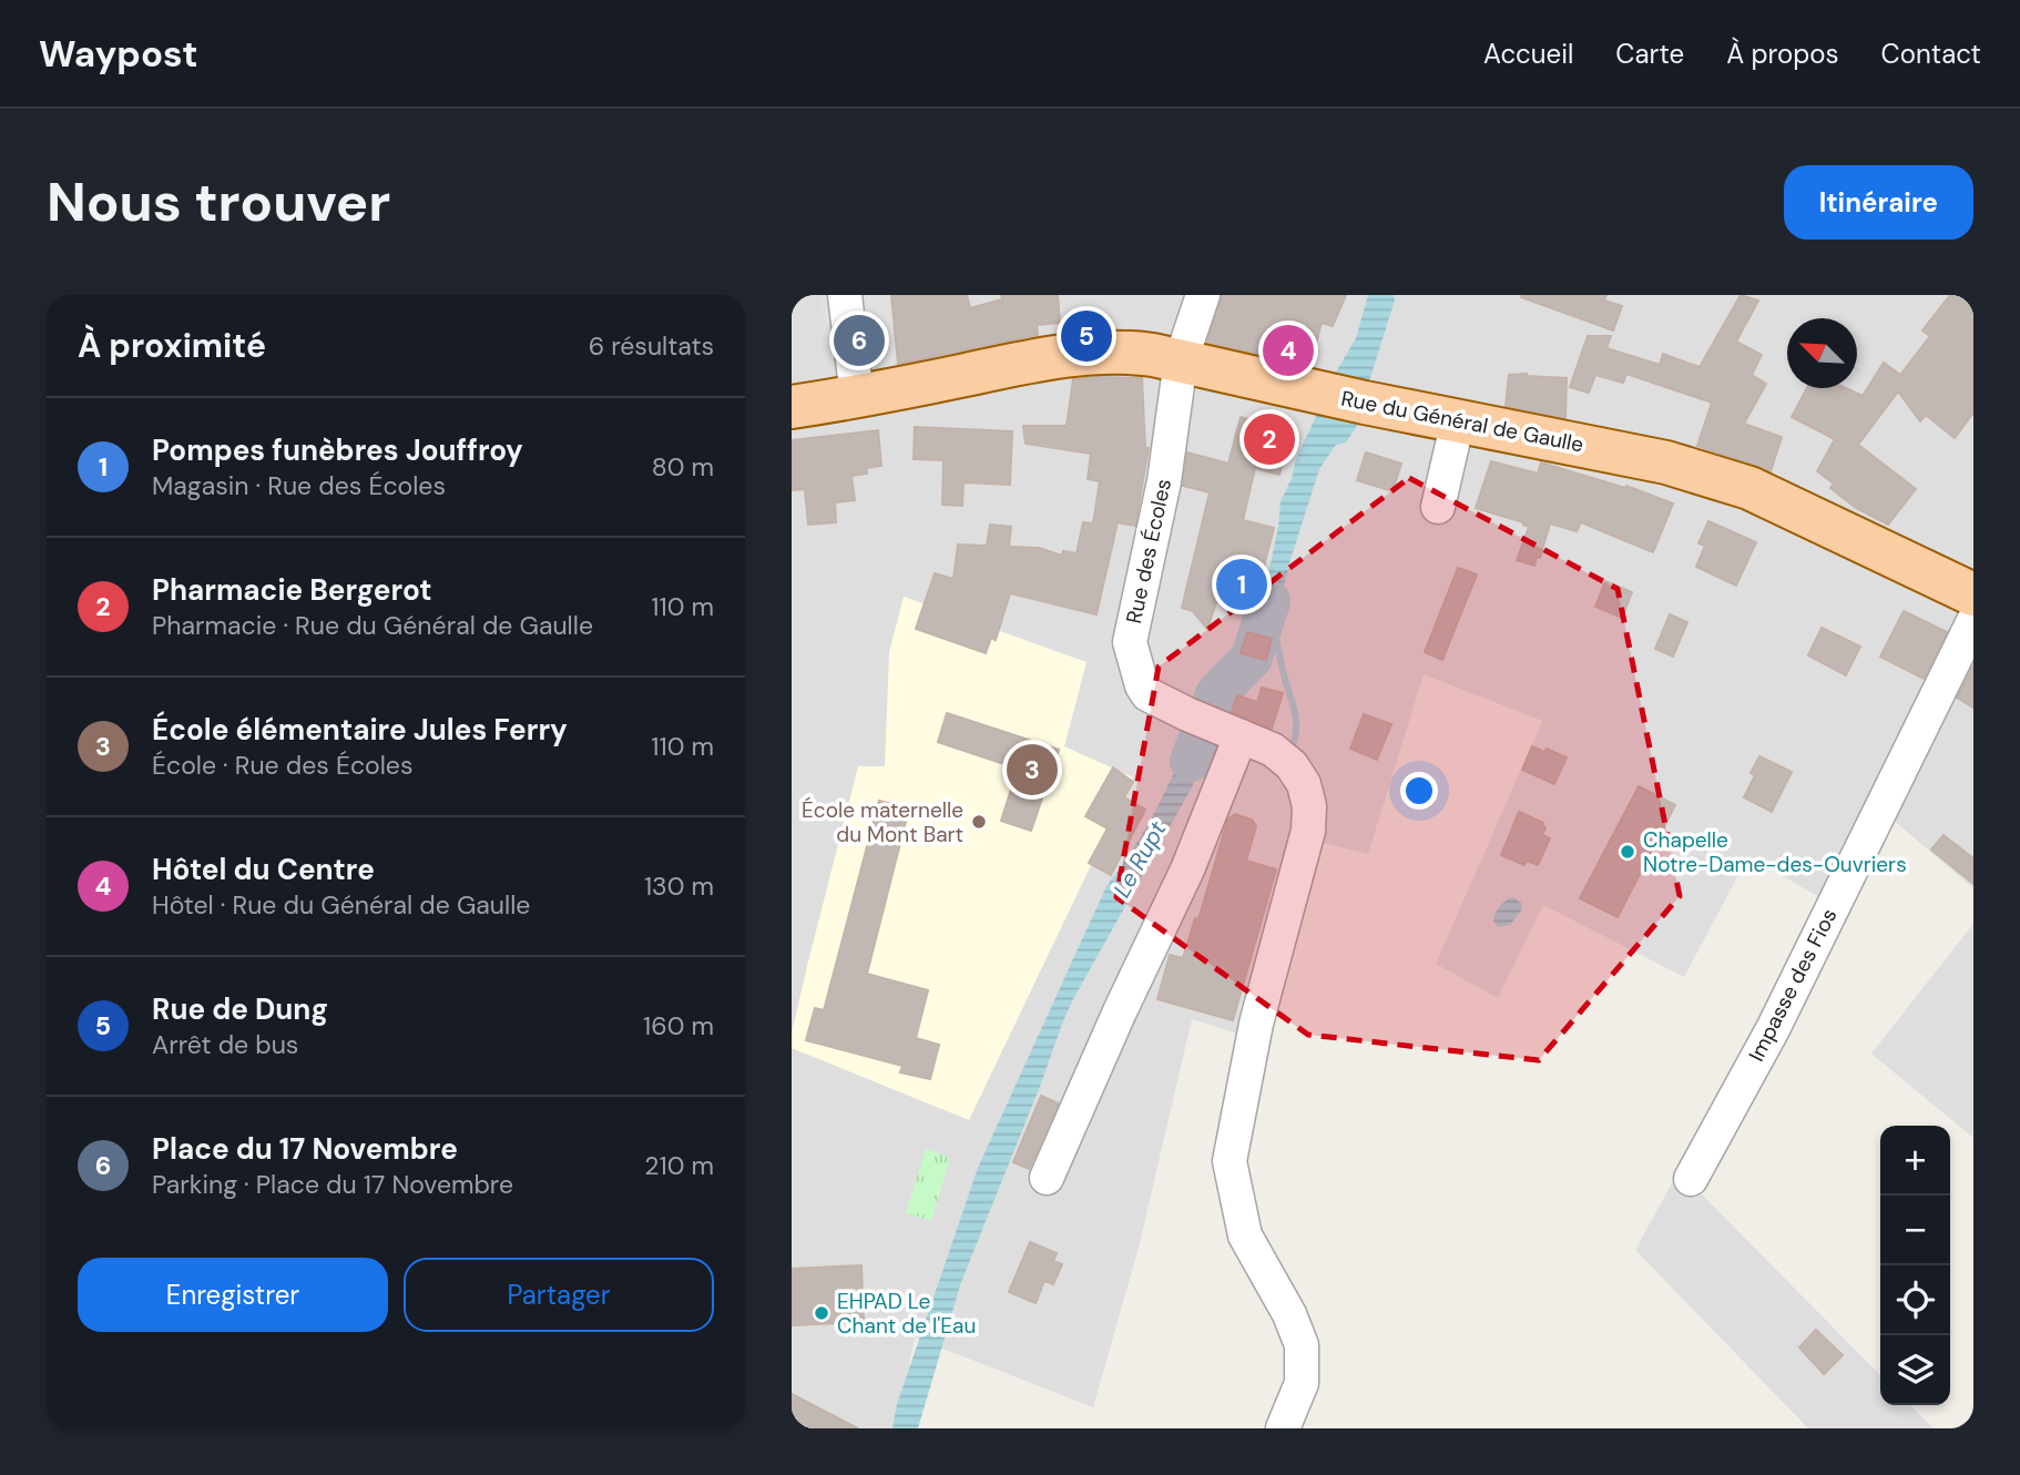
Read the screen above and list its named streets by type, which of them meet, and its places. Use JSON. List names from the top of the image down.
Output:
{
  "streets": {
    "main road": ["Rue du Général de Gaulle"],
    "street": ["Rue des Écoles", "Impasse des Fios"]
  },
  "crossings": [
    ["Rue du Général de Gaulle", "Rue des Écoles"]
  ],
  "water": ["Le Rupt"],
  "places": ["École maternelle du Mont Bart", "Chapelle Notre-Dame-des-Ouvriers", "EHPAD Le Chant de l'Eau"],
  "north": "top left",
  "page": {
    "header": "Waypost",
    "nav": [
      "Accueil",
      "Carte",
      "À propos",
      "Contact"
    ],
    "buttons": [
      "Itinéraire",
      ["Enregistrer", "Partager"]
    ],
    "title": "Nous trouver",
    "heading": ["À proximité", "6 résultats"],
    "pins": [
      "5",
      "6",
      "4",
      "2",
      "1",
      "3"
    ],
    "list": [
      {
        "mark": "1",
        "name": "Pompes funèbres Jouffroy",
        "note": "Magasin · Rue des Écoles",
        "value": "80 m"
      },
      {
        "mark": "2",
        "name": "Pharmacie Bergerot",
        "note": "Pharmacie · Rue du Général de Gaulle",
        "value": "110 m"
      },
      {
        "mark": "3",
        "name": "École élémentaire Jules Ferry",
        "note": "École · Rue des Écoles",
        "value": "110 m"
      },
      {
        "mark": "4",
        "name": "Hôtel du Centre",
        "note": "Hôtel · Rue du Général de Gaulle",
        "value": "130 m"
      },
      {
        "mark": "5",
        "name": "Rue de Dung",
        "note": "Arrêt de bus",
        "value": "160 m"
      },
      {
        "mark": "6",
        "name": "Place du 17 Novembre",
        "note": "Parking · Place du 17 Novembre",
        "value": "210 m"
      }
    ],
    "map_buttons": ["+", "−"]
  }
}
